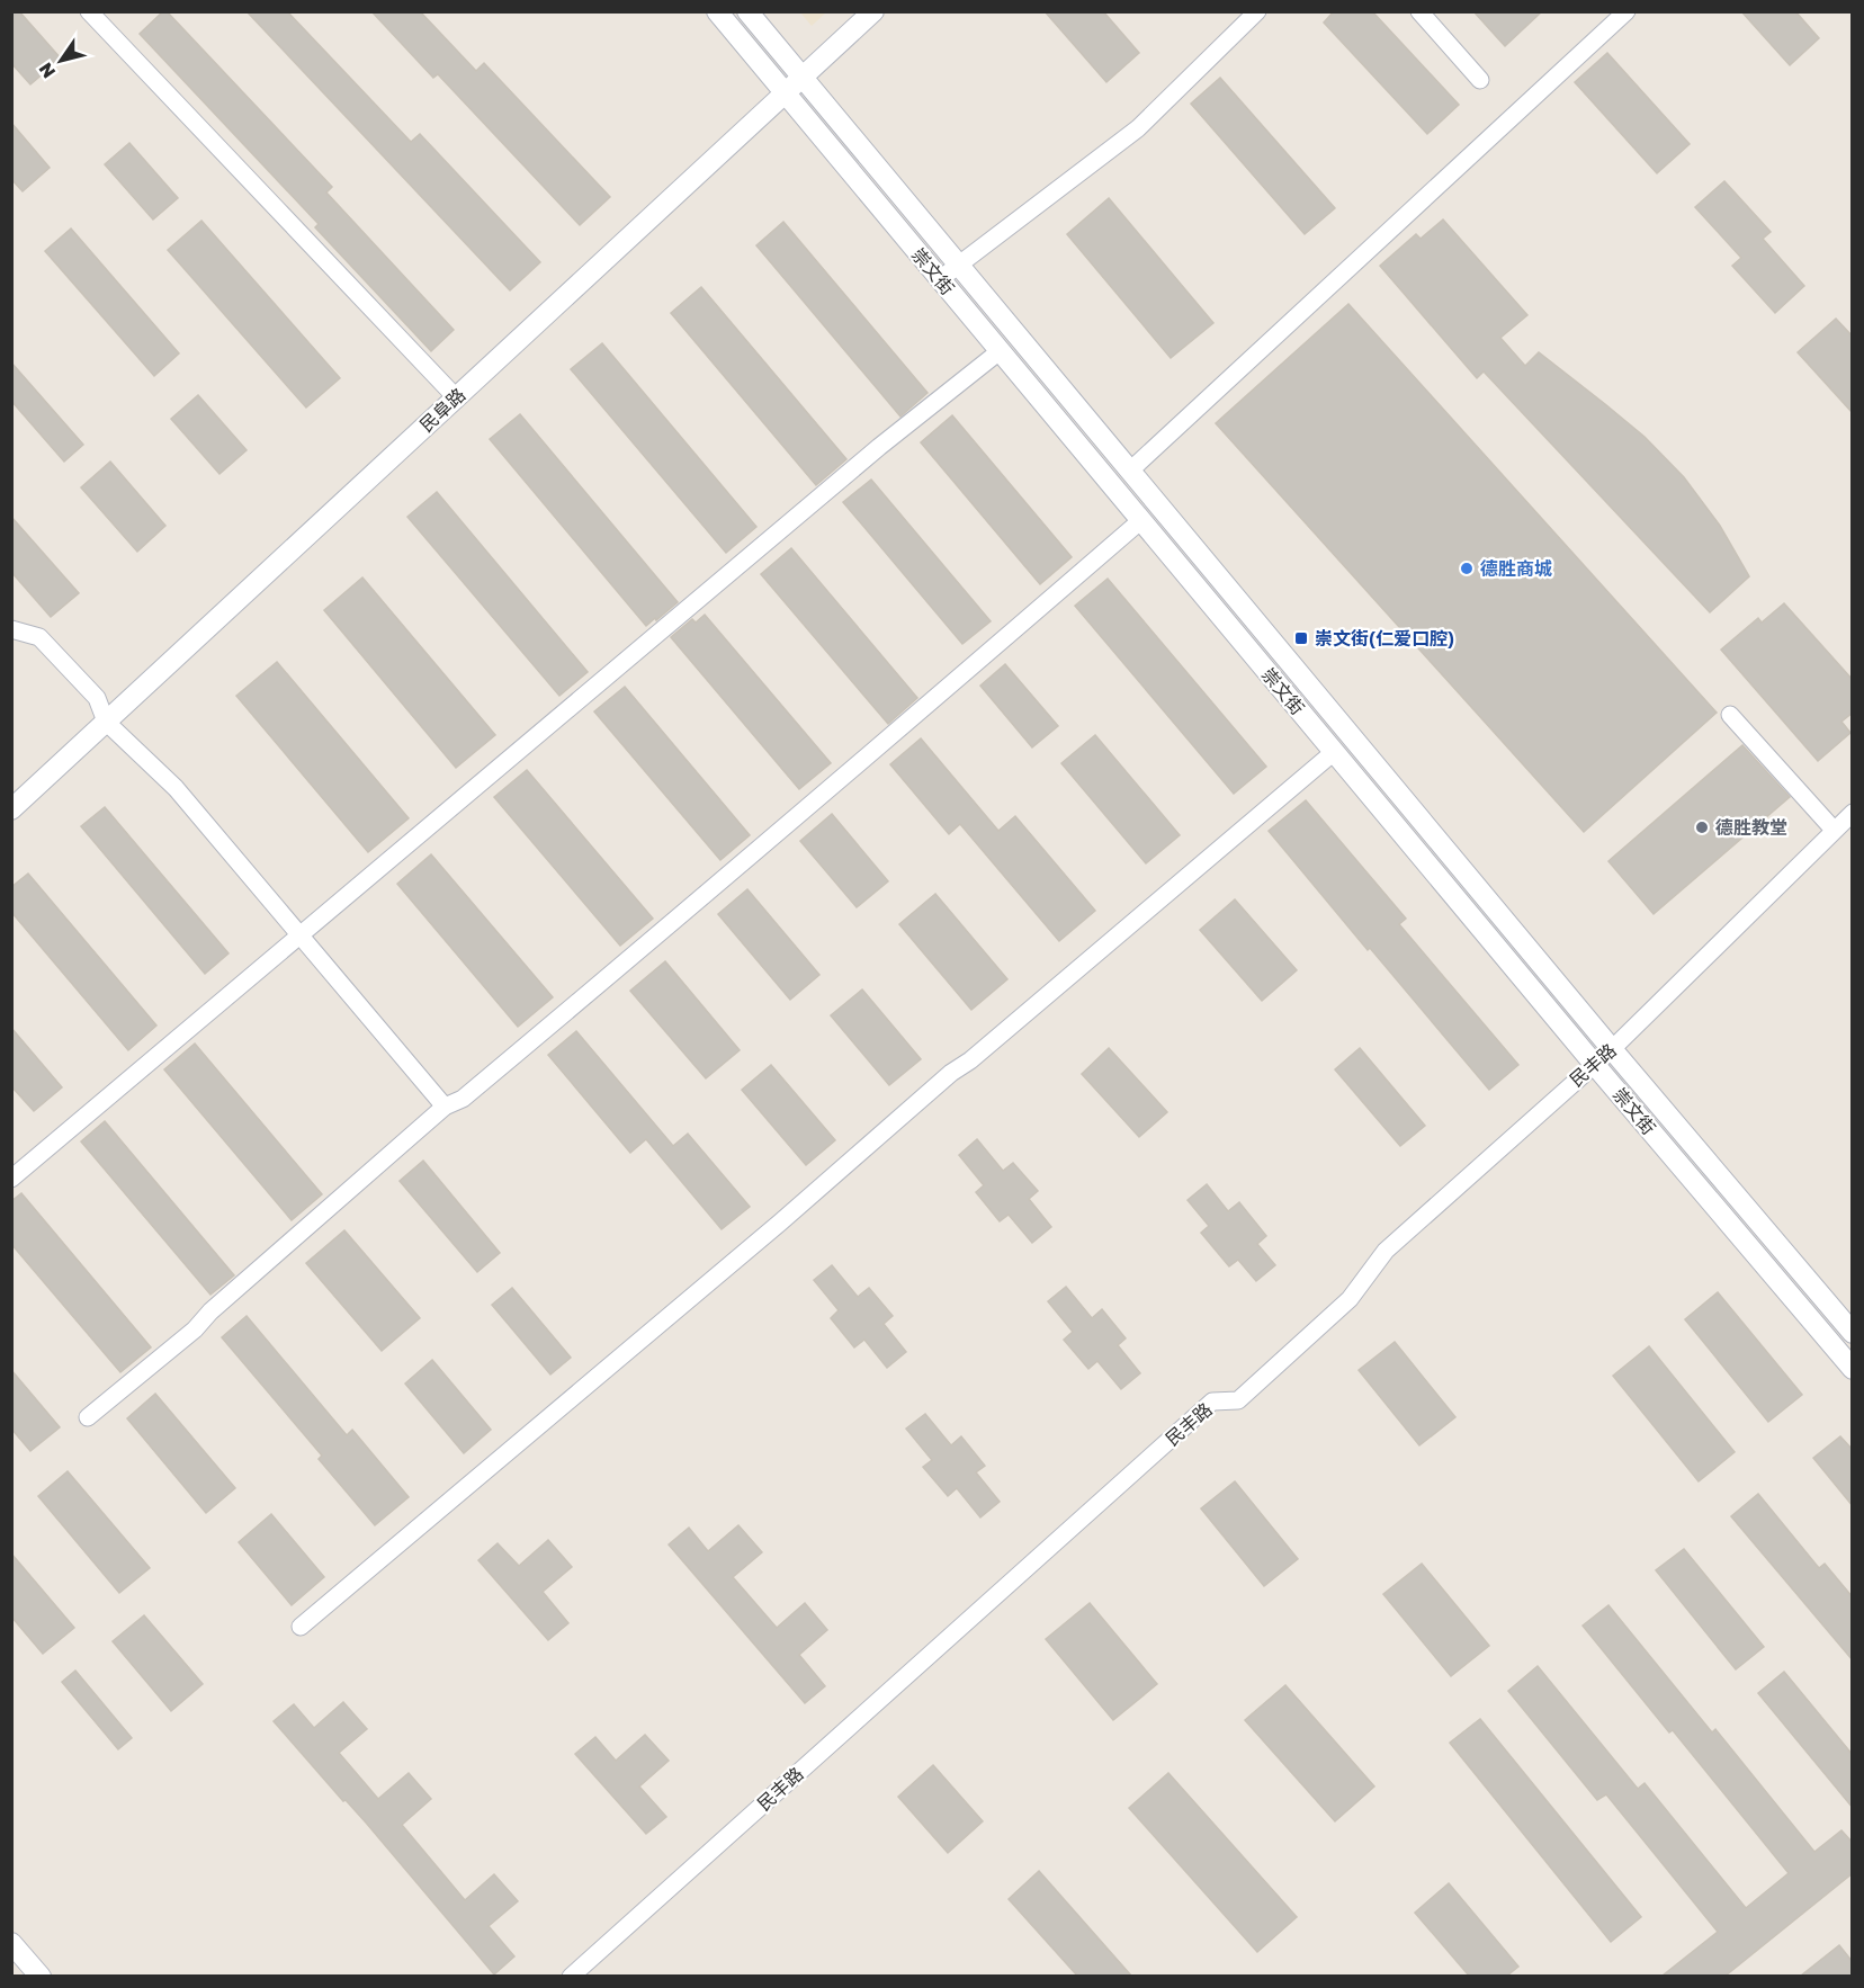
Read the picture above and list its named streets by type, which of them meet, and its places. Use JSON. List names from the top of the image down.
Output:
{
  "streets": {
    "street": ["崇文街", "民阜路", "民丰路"]
  },
  "crossings": [
    ["崇文街", "民阜路"],
    ["崇文街", "民丰路"]
  ],
  "places": {
    "other": ["德胜商城", "德胜教堂"],
    "transit": ["崇文街(仁爱口腔)"]
  },
  "north": "bottom left"
}
